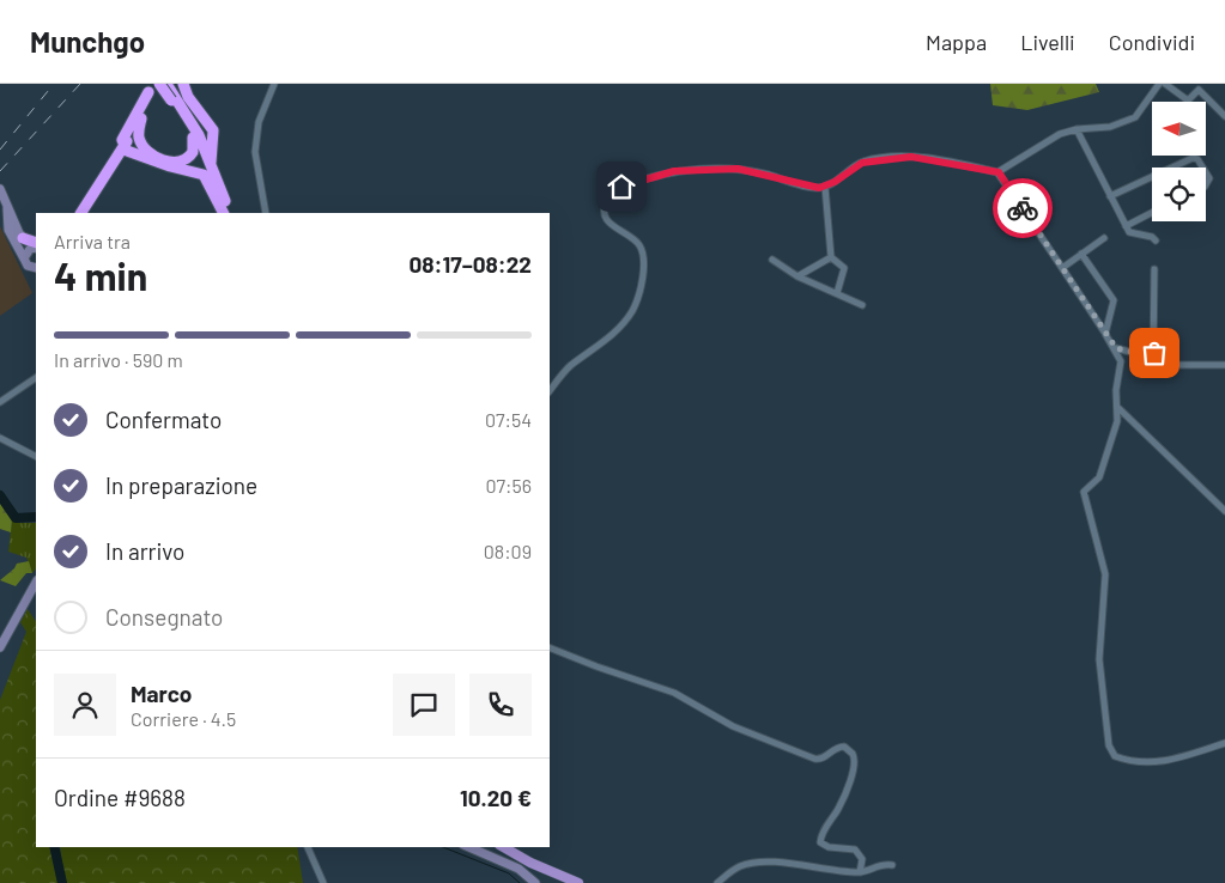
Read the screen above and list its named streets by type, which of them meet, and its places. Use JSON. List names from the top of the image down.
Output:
{
  "north": "left",
  "page": {
    "header": "Munchgo",
    "nav": ["Mappa", "Livelli", "Condividi"],
    "heading": ["4 min", "Arriva tra", "08:17–08:22"],
    "panel": [
      "Marco",
      "Corriere · 4.5",
      "Ordine #9688",
      "10.20 €"
    ],
    "bar": "In arrivo · 590 m",
    "list": [
      ["Confermato", "07:54"],
      ["In preparazione", "07:56"],
      ["In arrivo", "08:09"],
      "Consegnato"
    ]
  }
}
